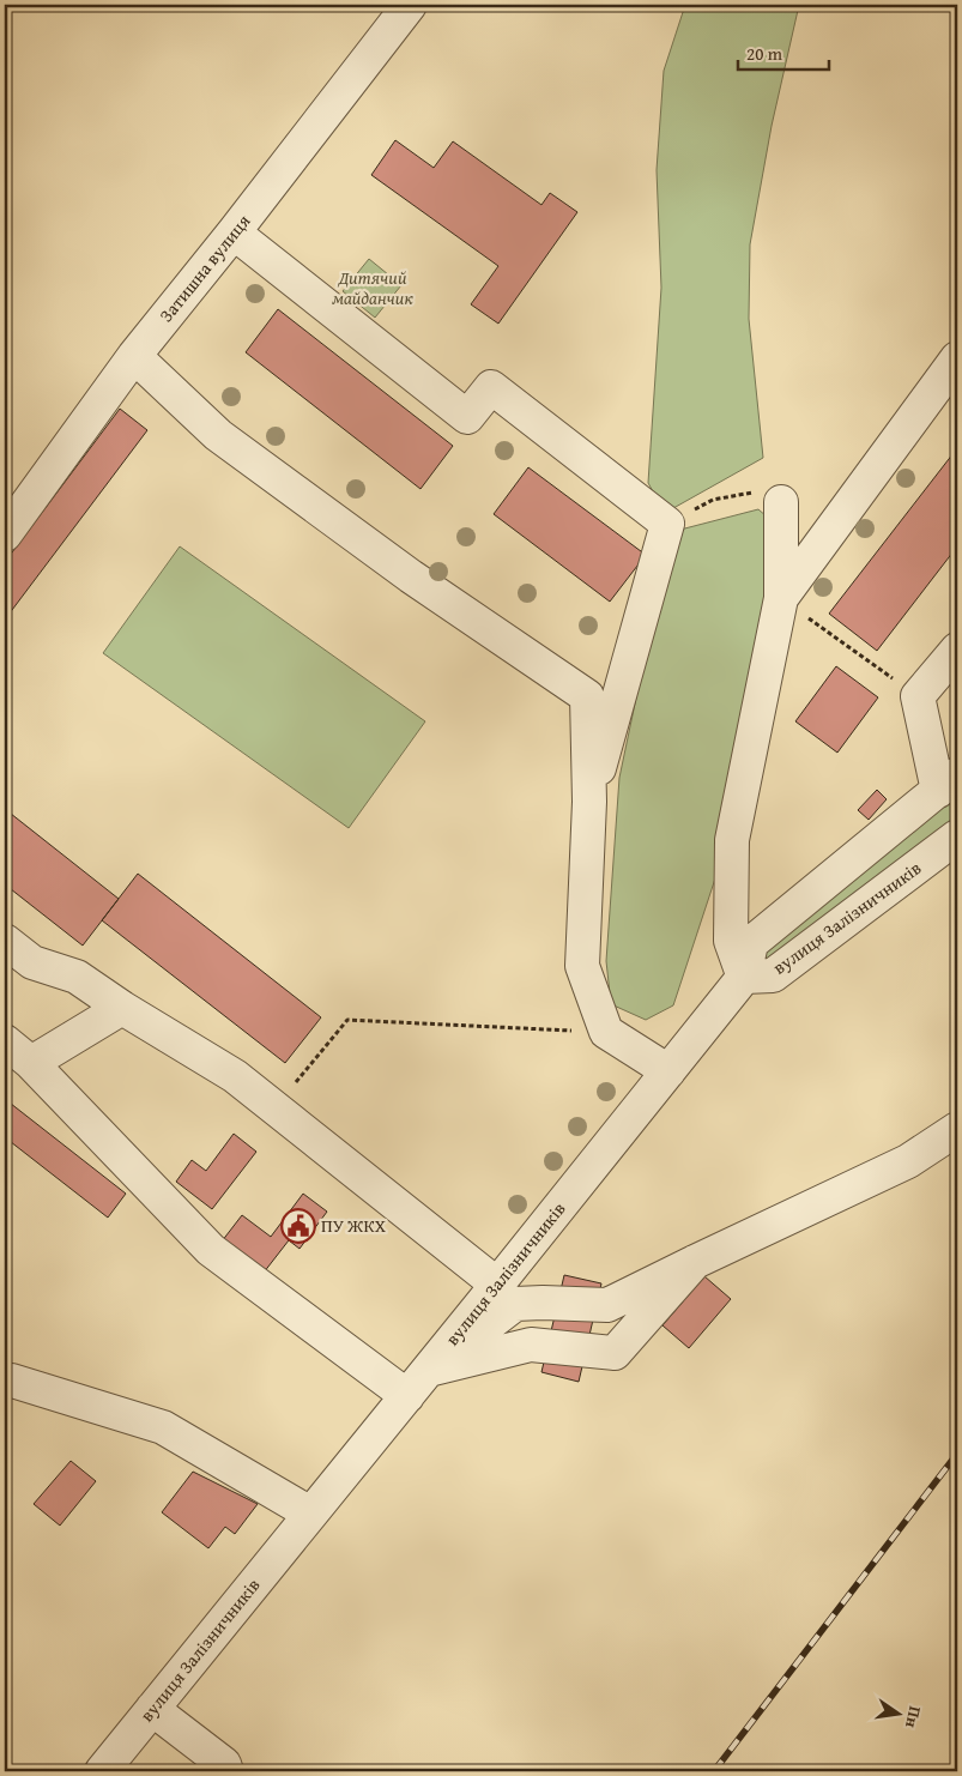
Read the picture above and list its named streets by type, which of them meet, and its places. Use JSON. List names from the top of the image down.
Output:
{
  "streets": {
    "street": ["Затишна вулиця", "вулиця Залізничників"]
  },
  "parks": ["Дитячий майданчик"],
  "places": {
    "public building": ["ПУ ЖКХ"]
  },
  "scale_bar": "20 m",
  "north": "right"
}
